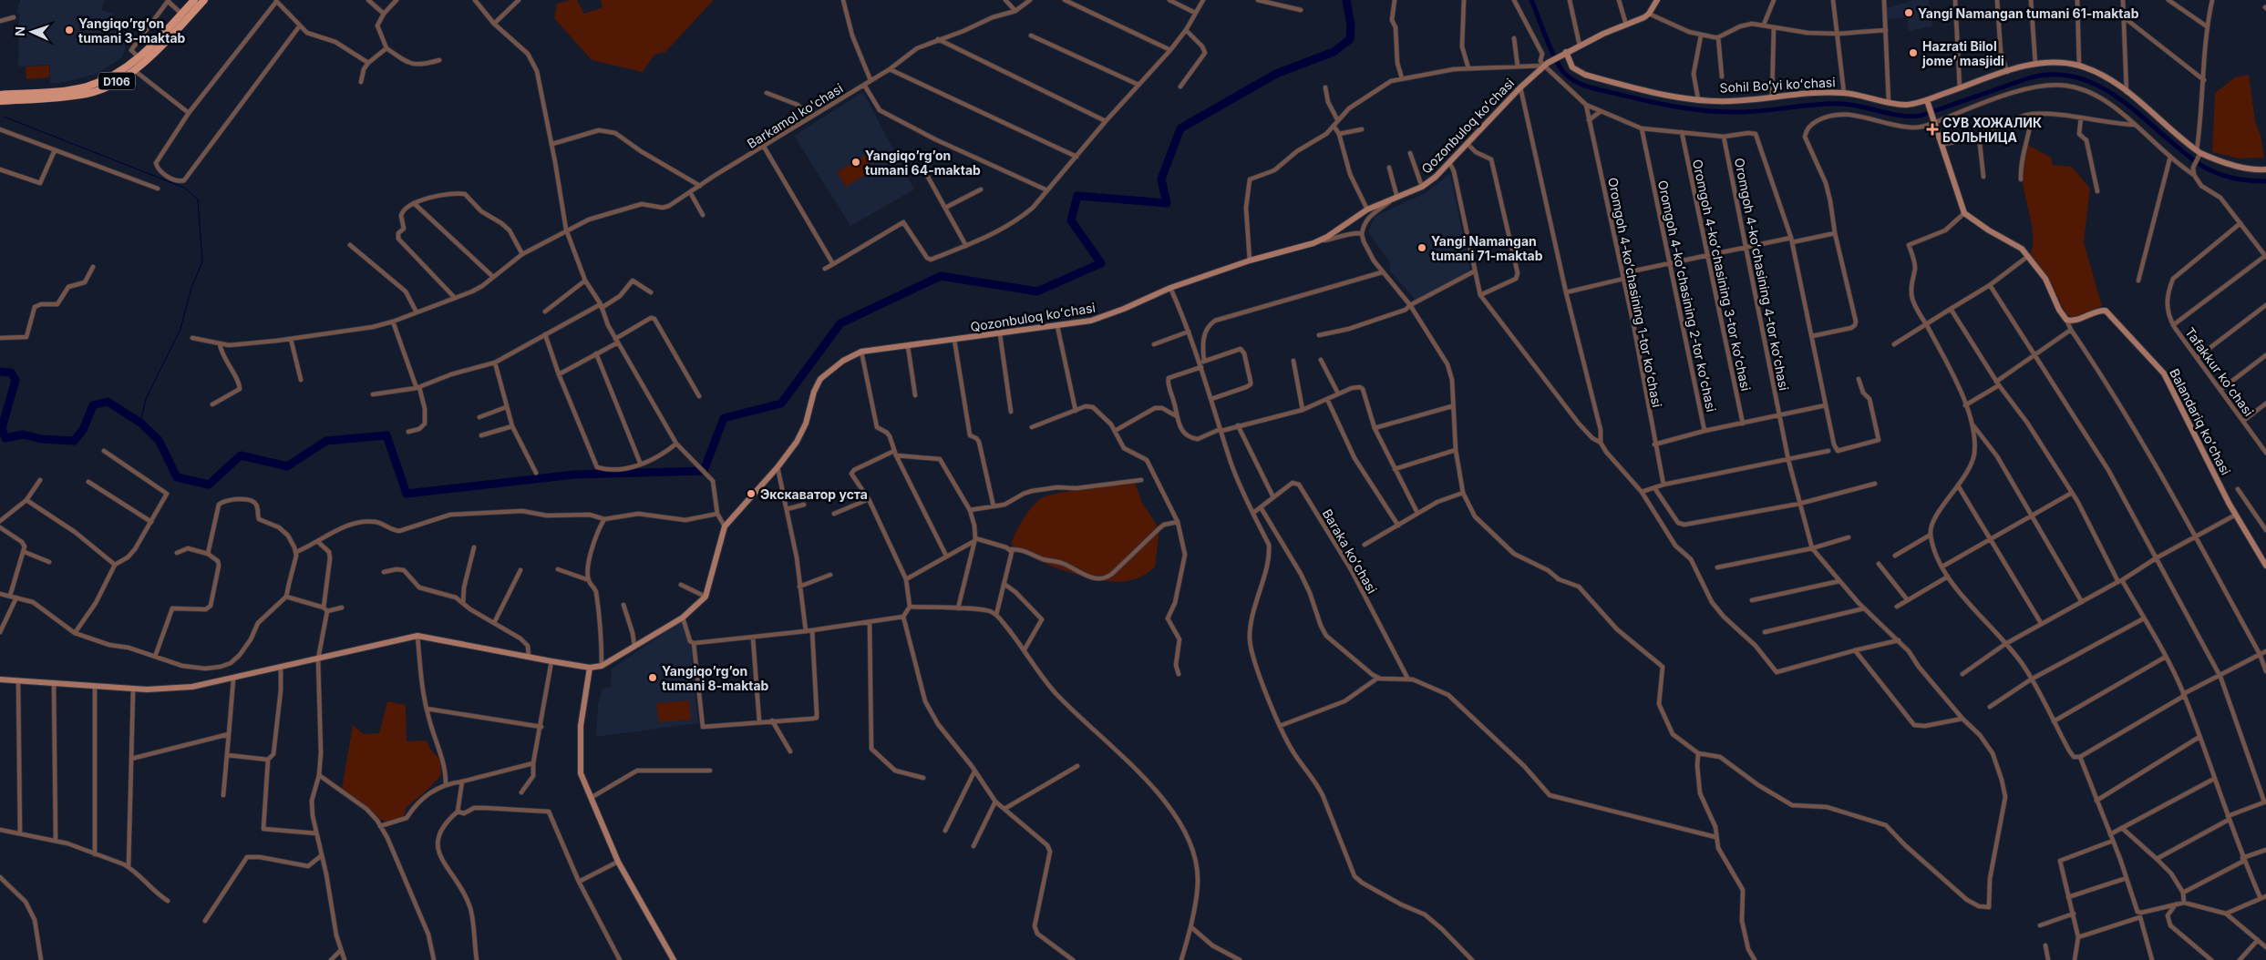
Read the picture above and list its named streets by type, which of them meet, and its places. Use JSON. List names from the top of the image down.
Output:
{
  "streets": {
    "main road": [
      "D106",
      "Sohil Boʻyi koʻchasi",
      "Qozonbuloq koʻchasi",
      "Balandariq koʻchasi"
    ],
    "street": [
      "Barkamol ko'chasi",
      "Oromgoh 4-koʻchasining 4-tor koʻchasi",
      "Oromgoh 4-koʻchasining 3-tor koʻchasi",
      "Oromgoh 4-koʻchasining 1-tor koʻchasi",
      "Oromgoh 4-koʻchasining 2-tor koʻchasi",
      "Tafakkur koʻchasi",
      "Baraka koʻchasi"
    ]
  },
  "crossings": [
    ["Sohil Boʻyi koʻchasi", "Qozonbuloq koʻchasi"],
    ["Oromgoh 4-koʻchasining 4-tor koʻchasi", "Oromgoh 4-koʻchasining 2-tor koʻchasi"],
    ["Oromgoh 4-koʻchasining 3-tor koʻchasi", "Oromgoh 4-koʻchasining 2-tor koʻchasi"]
  ],
  "places": {
    "other": [
      "Yangi Namangan tumani 61-maktab",
      "Yangiqo’rg’on tumani 3-maktab",
      "Hazrati Bilol jome’ masjidi",
      "Yangiqo’rg’on tumani 64-maktab",
      "Yangi Namangan tumani 71-maktab",
      "Экскаватор уста",
      "Yangiqo’rg’on tumani 8-maktab"
    ],
    "health": ["СУВ ХОЖАЛИК БОЛЬНИЦА"]
  },
  "north": "left"
}
